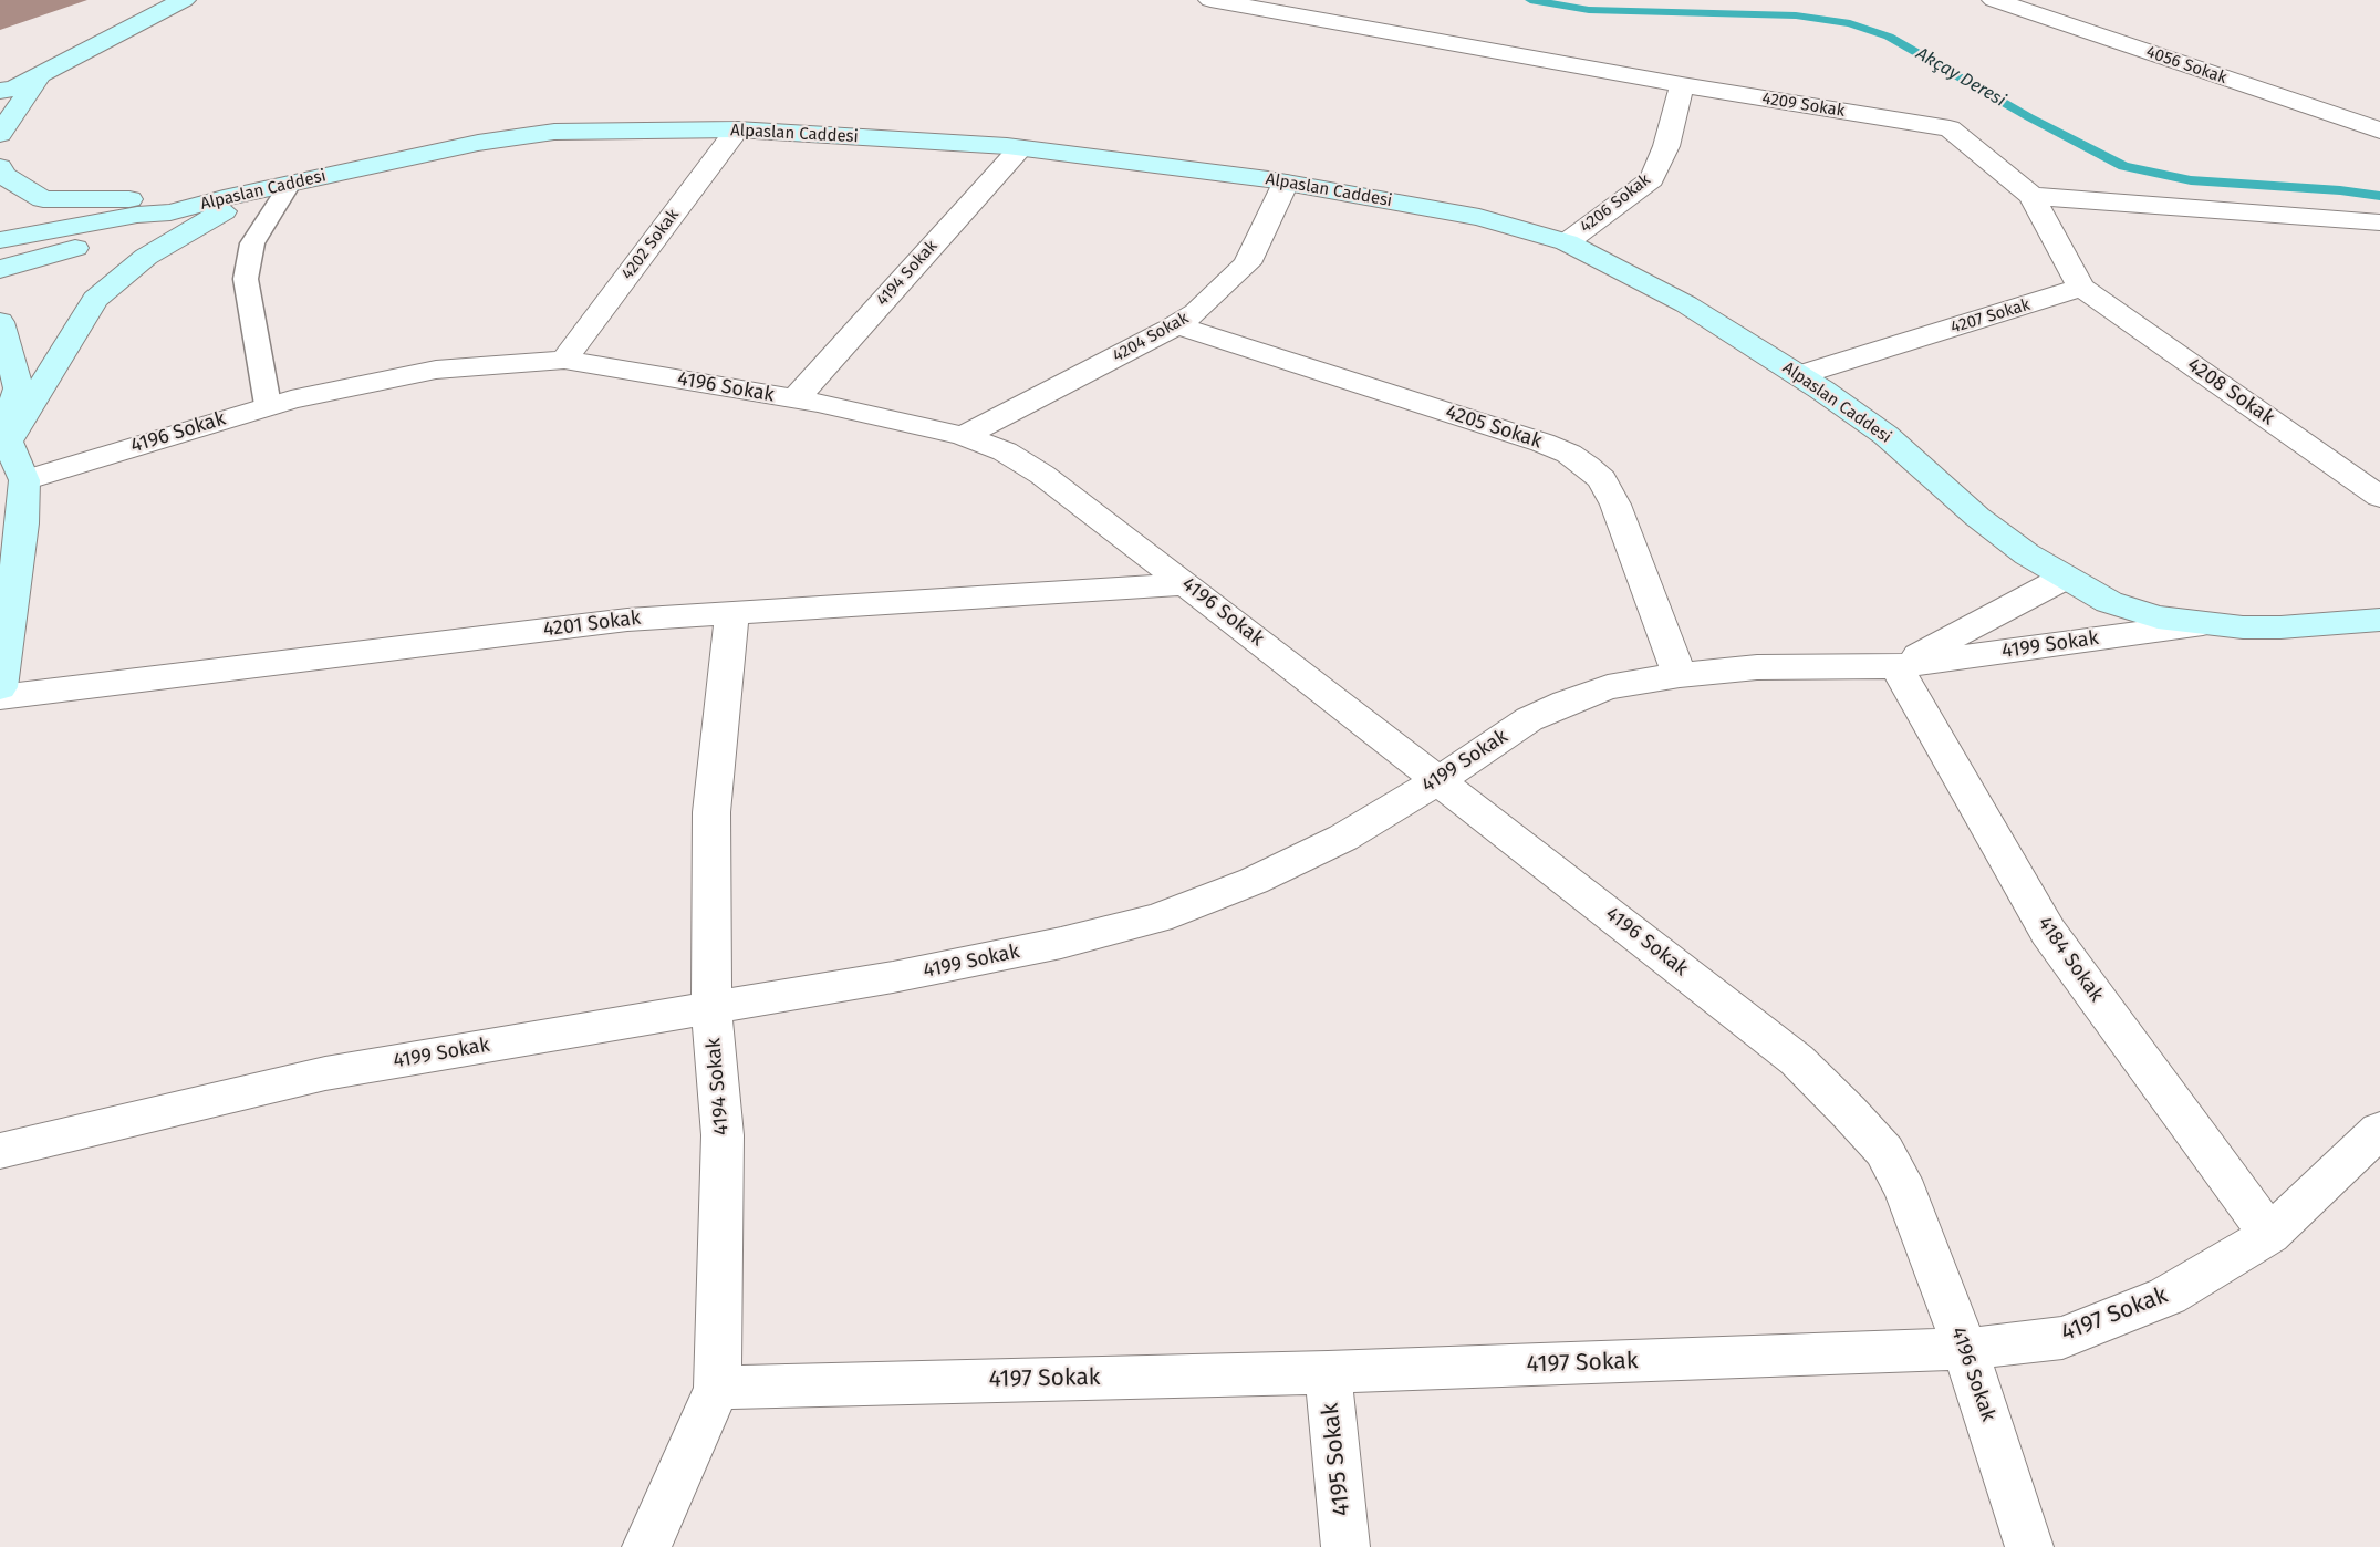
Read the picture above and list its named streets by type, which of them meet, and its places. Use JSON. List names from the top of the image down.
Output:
{
  "streets": {
    "street": [
      "4056 Sokak",
      "4209 Sokak",
      "Alpaslan Caddesi",
      "4206 Sokak",
      "4202 Sokak",
      "4194 Sokak",
      "4207 Sokak",
      "4204 Sokak",
      "4196 Sokak",
      "4208 Sokak",
      "4205 Sokak",
      "4201 Sokak",
      "4199 Sokak",
      "4184 Sokak",
      "4197 Sokak",
      "4195 Sokak"
    ]
  },
  "crossings": [
    ["4209 Sokak", "4206 Sokak"],
    ["Alpaslan Caddesi", "4206 Sokak"],
    ["Alpaslan Caddesi", "4202 Sokak"],
    ["Alpaslan Caddesi", "4194 Sokak"],
    ["Alpaslan Caddesi", "4207 Sokak"],
    ["Alpaslan Caddesi", "4204 Sokak"],
    ["Alpaslan Caddesi", "4199 Sokak"],
    ["4202 Sokak", "4196 Sokak"],
    ["4194 Sokak", "4196 Sokak"],
    ["4194 Sokak", "4201 Sokak"],
    ["4194 Sokak", "4199 Sokak"],
    ["4194 Sokak", "4197 Sokak"],
    ["4207 Sokak", "4208 Sokak"],
    ["4204 Sokak", "4196 Sokak"],
    ["4204 Sokak", "4205 Sokak"],
    ["4196 Sokak", "4201 Sokak"],
    ["4196 Sokak", "4199 Sokak"],
    ["4196 Sokak", "4197 Sokak"],
    ["4205 Sokak", "4199 Sokak"],
    ["4199 Sokak", "4184 Sokak"],
    ["4184 Sokak", "4197 Sokak"],
    ["4197 Sokak", "4195 Sokak"]
  ],
  "water": ["Akçay Deresi"]
}
